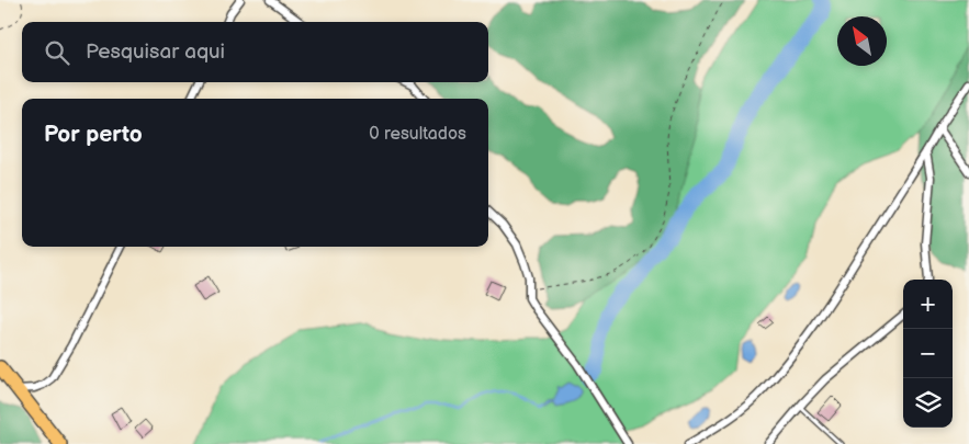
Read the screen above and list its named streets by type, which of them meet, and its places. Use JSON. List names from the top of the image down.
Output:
{
  "north": "top left",
  "page": {
    "search": "Pesquisar aqui",
    "heading": ["Por perto", "0 resultados"],
    "map_buttons": ["+", "−"]
  }
}
